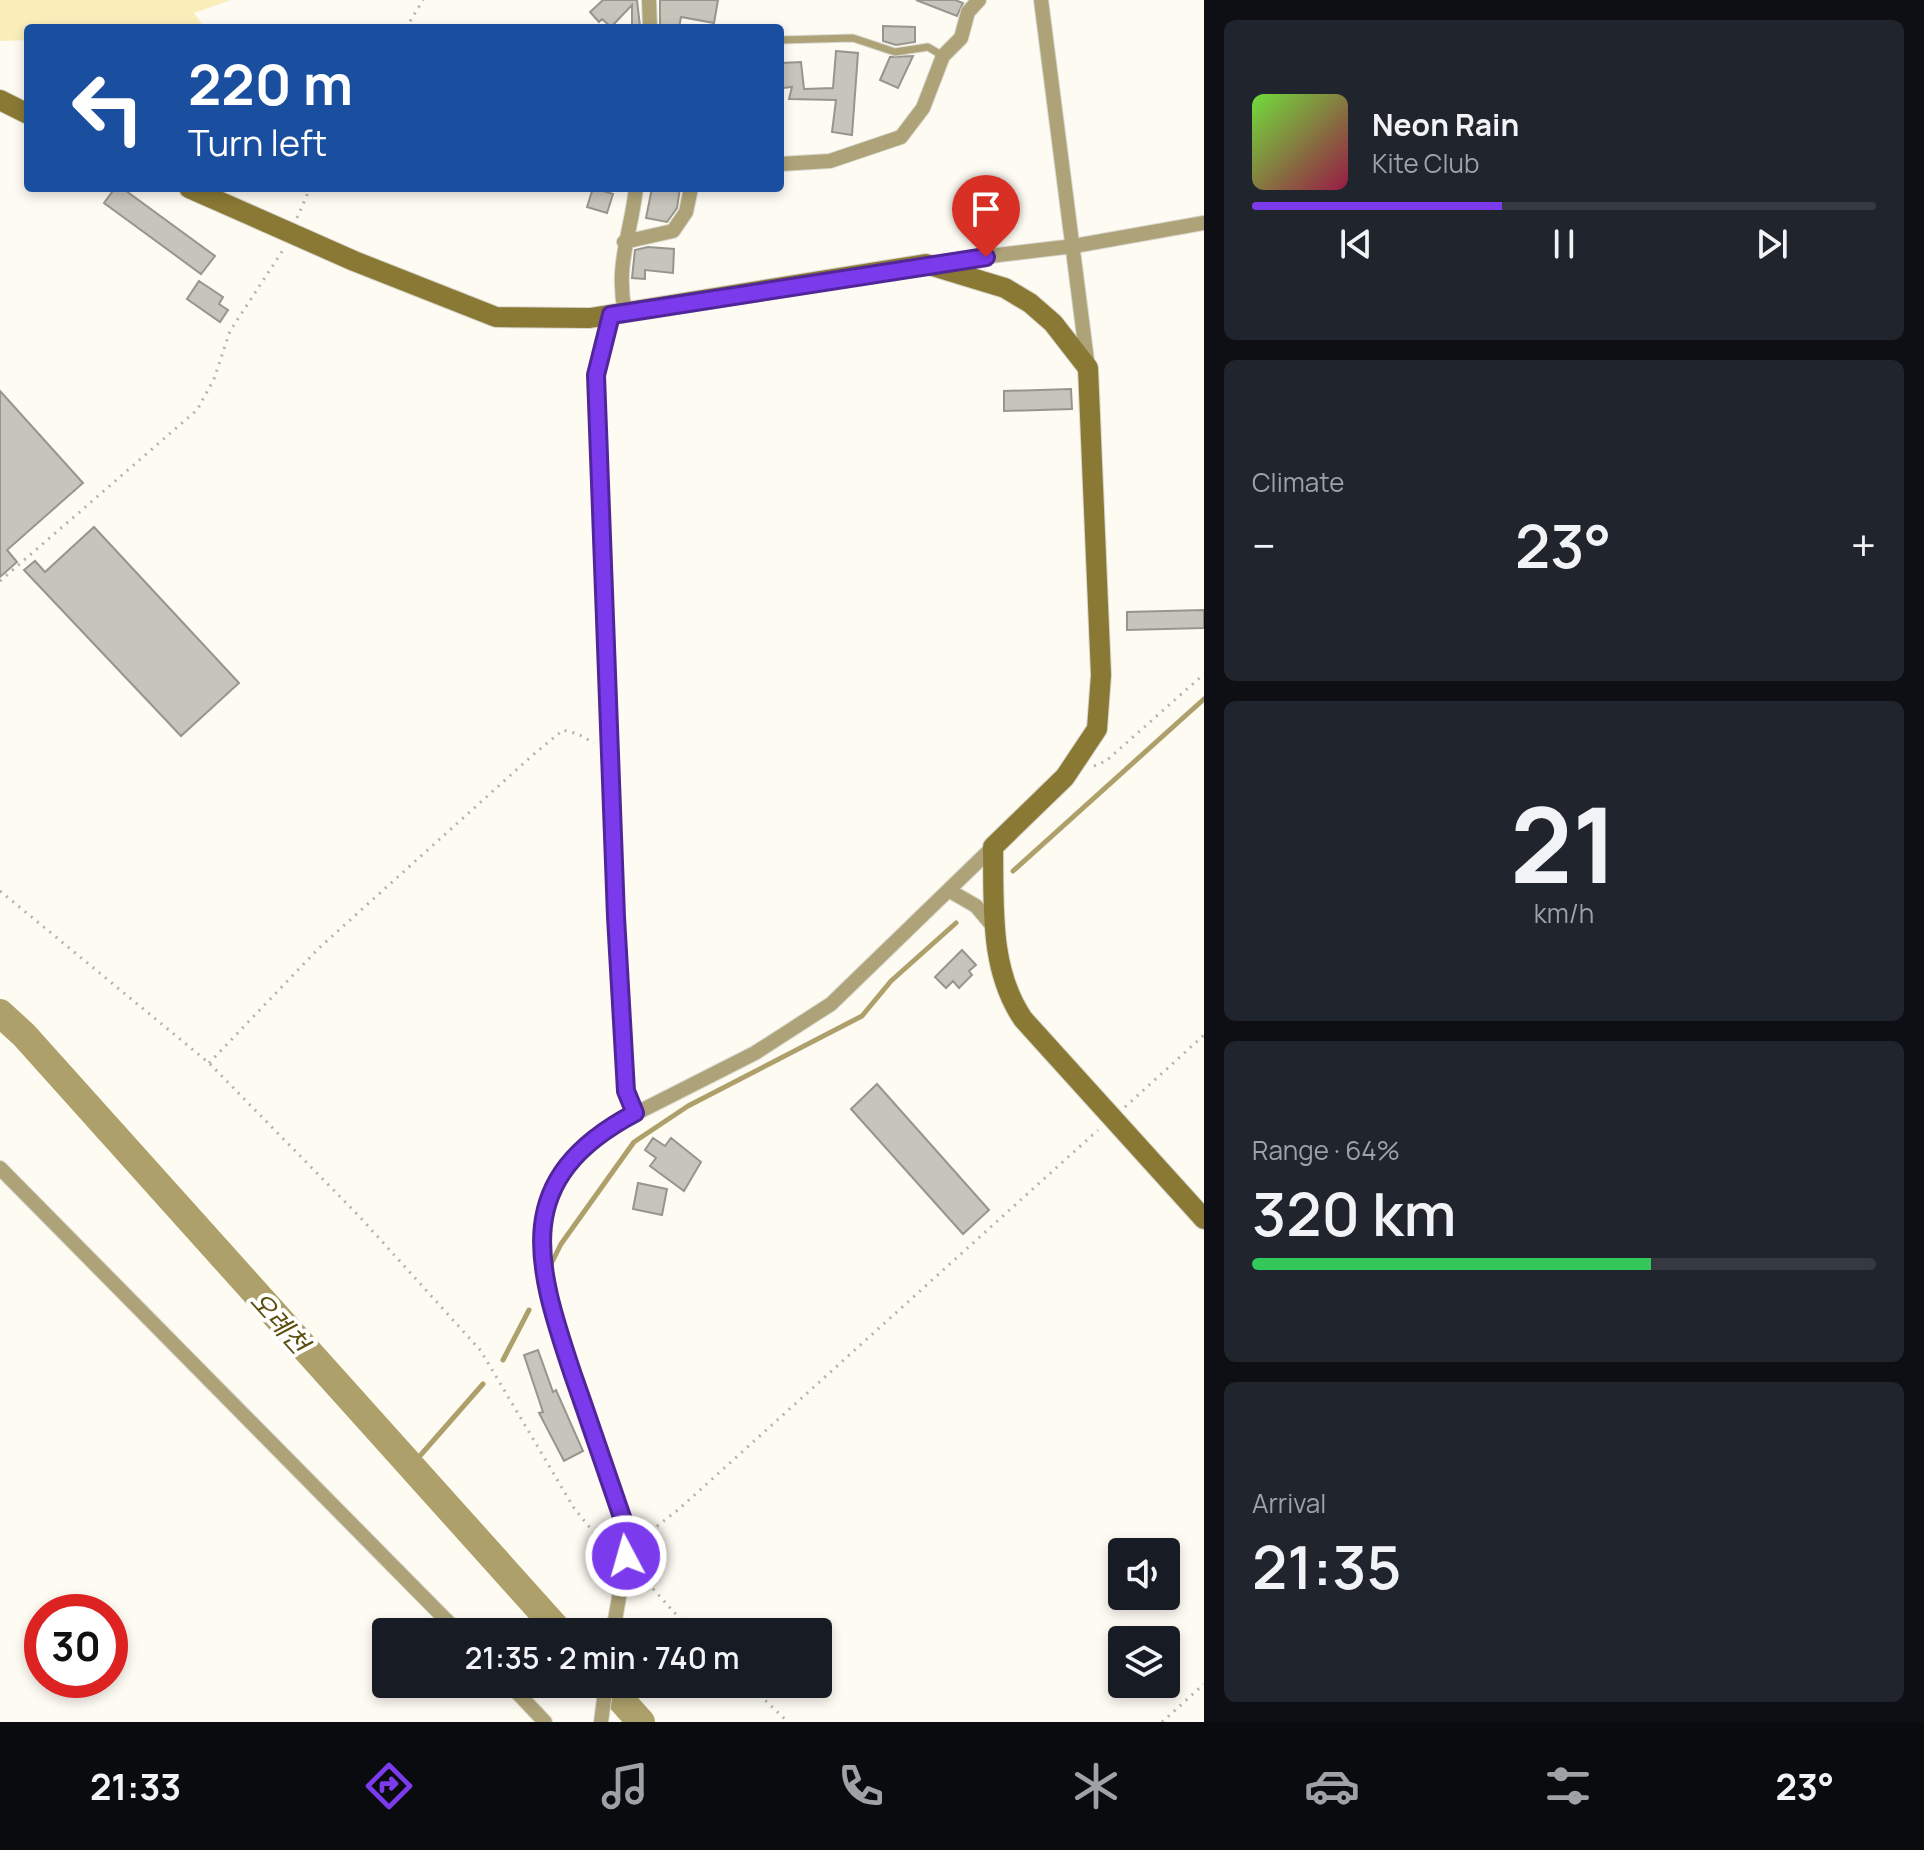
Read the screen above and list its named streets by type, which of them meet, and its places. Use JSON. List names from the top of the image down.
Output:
{
  "water": ["오례천"],
  "page": {
    "turn": ["220 m", "Turn left"],
    "song": ["Neon Rain", "Kite Club"],
    "tile": [
      "Climate",
      ["21", "km/h"],
      ["Range · 64%", "320 km"],
      ["Arrival", "21:35"]
    ],
    "heat": ["−", "23°", "+"],
    "limit": "30",
    "trip": "21:35 · 2 min · 740 m",
    "tabs": ["21:33", "23°"]
  }
}
